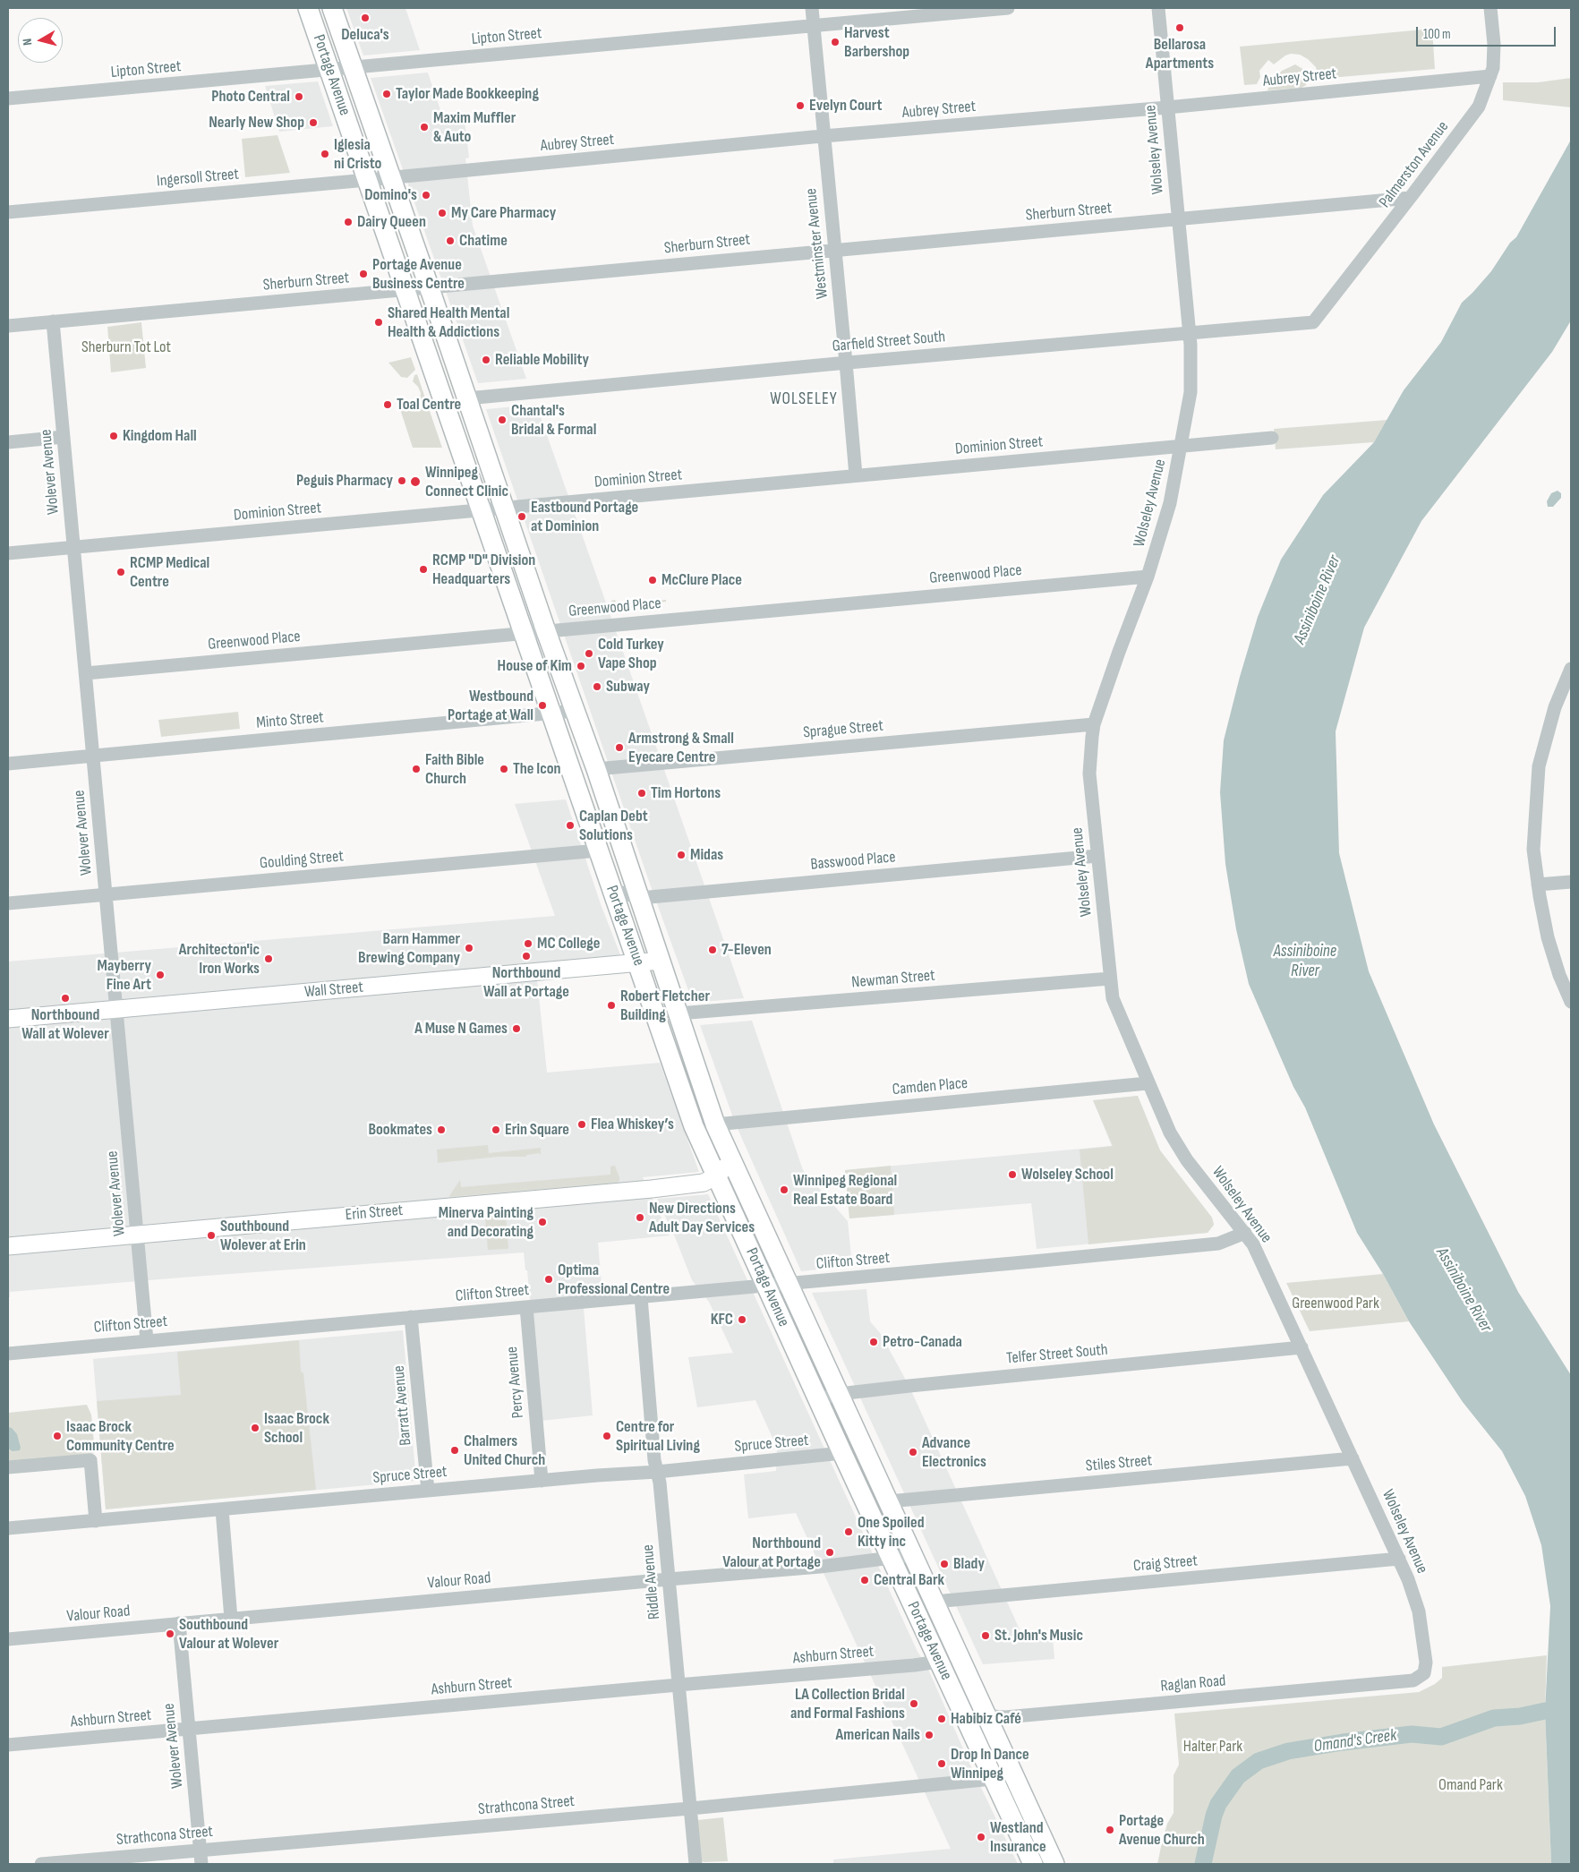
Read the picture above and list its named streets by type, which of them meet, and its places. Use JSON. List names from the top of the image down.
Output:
{
  "streets": {
    "highway": ["Portage Avenue"],
    "main road": ["Wall Street", "Erin Street"],
    "street": [
      "Lipton Street",
      "Aubrey Street",
      "Wolseley Avenue",
      "Palmerston Avenue",
      "Ingersoll Street",
      "Sherburn Street",
      "Westminster Avenue",
      "Garfield Street South",
      "Dominion Street",
      "Wolever Avenue",
      "Greenwood Place",
      "Minto Street",
      "Sprague Street",
      "Goulding Street",
      "Basswood Place",
      "Newman Street",
      "Camden Place",
      "Clifton Street",
      "Telfer Street South",
      "Percy Avenue",
      "Barratt Avenue",
      "Spruce Street",
      "Stiles Street",
      "Craig Street",
      "Valour Road",
      "Riddle Avenue",
      "Ashburn Street",
      "Raglan Road",
      "Strathcona Street"
    ]
  },
  "crossings": [
    ["Lipton Street", "Portage Avenue"],
    ["Lipton Street", "Westminster Avenue"],
    ["Portage Avenue", "Aubrey Street"],
    ["Portage Avenue", "Ingersoll Street"],
    ["Portage Avenue", "Sherburn Street"],
    ["Portage Avenue", "Garfield Street South"],
    ["Portage Avenue", "Dominion Street"],
    ["Portage Avenue", "Greenwood Place"],
    ["Portage Avenue", "Minto Street"],
    ["Portage Avenue", "Sprague Street"],
    ["Portage Avenue", "Goulding Street"],
    ["Portage Avenue", "Basswood Place"],
    ["Portage Avenue", "Newman Street"],
    ["Portage Avenue", "Wall Street"],
    ["Portage Avenue", "Camden Place"],
    ["Portage Avenue", "Erin Street"],
    ["Portage Avenue", "Clifton Street"],
    ["Portage Avenue", "Telfer Street South"],
    ["Portage Avenue", "Spruce Street"],
    ["Portage Avenue", "Stiles Street"],
    ["Portage Avenue", "Craig Street"],
    ["Portage Avenue", "Valour Road"],
    ["Portage Avenue", "Ashburn Street"],
    ["Portage Avenue", "Raglan Road"],
    ["Portage Avenue", "Strathcona Street"],
    ["Aubrey Street", "Wolseley Avenue"],
    ["Aubrey Street", "Palmerston Avenue"],
    ["Aubrey Street", "Ingersoll Street"],
    ["Aubrey Street", "Westminster Avenue"],
    ["Wolseley Avenue", "Sherburn Street"],
    ["Wolseley Avenue", "Garfield Street South"],
    ["Wolseley Avenue", "Dominion Street"],
    ["Wolseley Avenue", "Greenwood Place"],
    ["Wolseley Avenue", "Sprague Street"],
    ["Wolseley Avenue", "Basswood Place"],
    ["Wolseley Avenue", "Newman Street"],
    ["Wolseley Avenue", "Camden Place"],
    ["Wolseley Avenue", "Clifton Street"],
    ["Wolseley Avenue", "Telfer Street South"],
    ["Wolseley Avenue", "Stiles Street"],
    ["Wolseley Avenue", "Craig Street"],
    ["Wolseley Avenue", "Raglan Road"],
    ["Palmerston Avenue", "Sherburn Street"],
    ["Palmerston Avenue", "Garfield Street South"],
    ["Sherburn Street", "Westminster Avenue"],
    ["Sherburn Street", "Wolever Avenue"],
    ["Westminster Avenue", "Garfield Street South"],
    ["Westminster Avenue", "Dominion Street"],
    ["Dominion Street", "Wolever Avenue"],
    ["Wolever Avenue", "Greenwood Place"],
    ["Wolever Avenue", "Minto Street"],
    ["Wolever Avenue", "Goulding Street"],
    ["Wolever Avenue", "Wall Street"],
    ["Wolever Avenue", "Erin Street"],
    ["Wolever Avenue", "Clifton Street"],
    ["Wolever Avenue", "Valour Road"],
    ["Wolever Avenue", "Ashburn Street"],
    ["Wolever Avenue", "Strathcona Street"],
    ["Clifton Street", "Percy Avenue"],
    ["Clifton Street", "Barratt Avenue"],
    ["Clifton Street", "Riddle Avenue"],
    ["Percy Avenue", "Spruce Street"],
    ["Barratt Avenue", "Spruce Street"],
    ["Spruce Street", "Riddle Avenue"],
    ["Valour Road", "Riddle Avenue"],
    ["Riddle Avenue", "Ashburn Street"],
    ["Riddle Avenue", "Strathcona Street"]
  ],
  "districts": ["WOLSELEY"],
  "water": ["Assiniboine River", "Omand's Creek"],
  "parks": [
    "Sherburn Tot Lot",
    "Greenwood Park",
    "Halter Park",
    "Omand Park"
  ],
  "places": [
    "Deluca's",
    "Bellarosa Apartments",
    "Harvest Barbershop",
    "Taylor Made Bookkeeping",
    "Photo Central",
    "Evelyn Court",
    "Nearly New Shop",
    "Maxim Muffler & Auto",
    "Iglesia ni Cristo",
    "Domino's",
    "My Care Pharmacy",
    "Dairy Queen",
    "Chatime",
    "Portage Avenue Business Centre",
    "Shared Health Mental Health & Addictions",
    "Reliable Mobility",
    "Toal Centre",
    "Chantal's Bridal & Formal",
    "Kingdom Hall",
    "Peguis Pharmacy",
    "Winnipeg Connect Clinic",
    "Eastbound Portage at Dominion",
    "RCMP \"D\" Division Headquarters",
    "RCMP Medical Centre",
    "McClure Place",
    "Cold Turkey Vape Shop",
    "House of Kim",
    "Subway",
    "Westbound Portage at Wall",
    "Armstrong & Small Eyecare Centre",
    "Faith Bible Church",
    "The Icon",
    "Tim Hortons",
    "Caplan Debt Solutions",
    "Midas",
    "MC College",
    "Barn Hammer Brewing Company",
    "7-Eleven",
    "Northbound Wall at Portage",
    "Architecton'ic Iron Works",
    "Mayberry Fine Art",
    "Northbound Wall at Wolever",
    "Robert Fletcher Building",
    "A Muse N Games",
    "Flea Whiskey’s",
    "Bookmates",
    "Erin Square",
    "Wolseley School",
    "Winnipeg Regional Real Estate Board",
    "New Directions Adult Day Services",
    "Minerva Painting and Decorating",
    "Southbound Wolever at Erin",
    "Optima Professional Centre",
    "KFC",
    "Petro-Canada",
    "Isaac Brock School",
    "Isaac Brock Community Centre",
    "Centre for Spiritual Living",
    "Chalmers United Church",
    "Advance Electronics",
    "One Spoiled Kitty inc",
    "Northbound Valour at Portage",
    "Blady",
    "Central Bark",
    "Southbound Valour at Wolever",
    "St. John's Music",
    "LA Collection Bridal and Formal Fashions",
    "Habibiz Café",
    "American Nails",
    "Drop In Dance Winnipeg",
    "Portage Avenue Church",
    "Westland Insurance"
  ],
  "scale_bar": "100 m",
  "north": "left"
}
